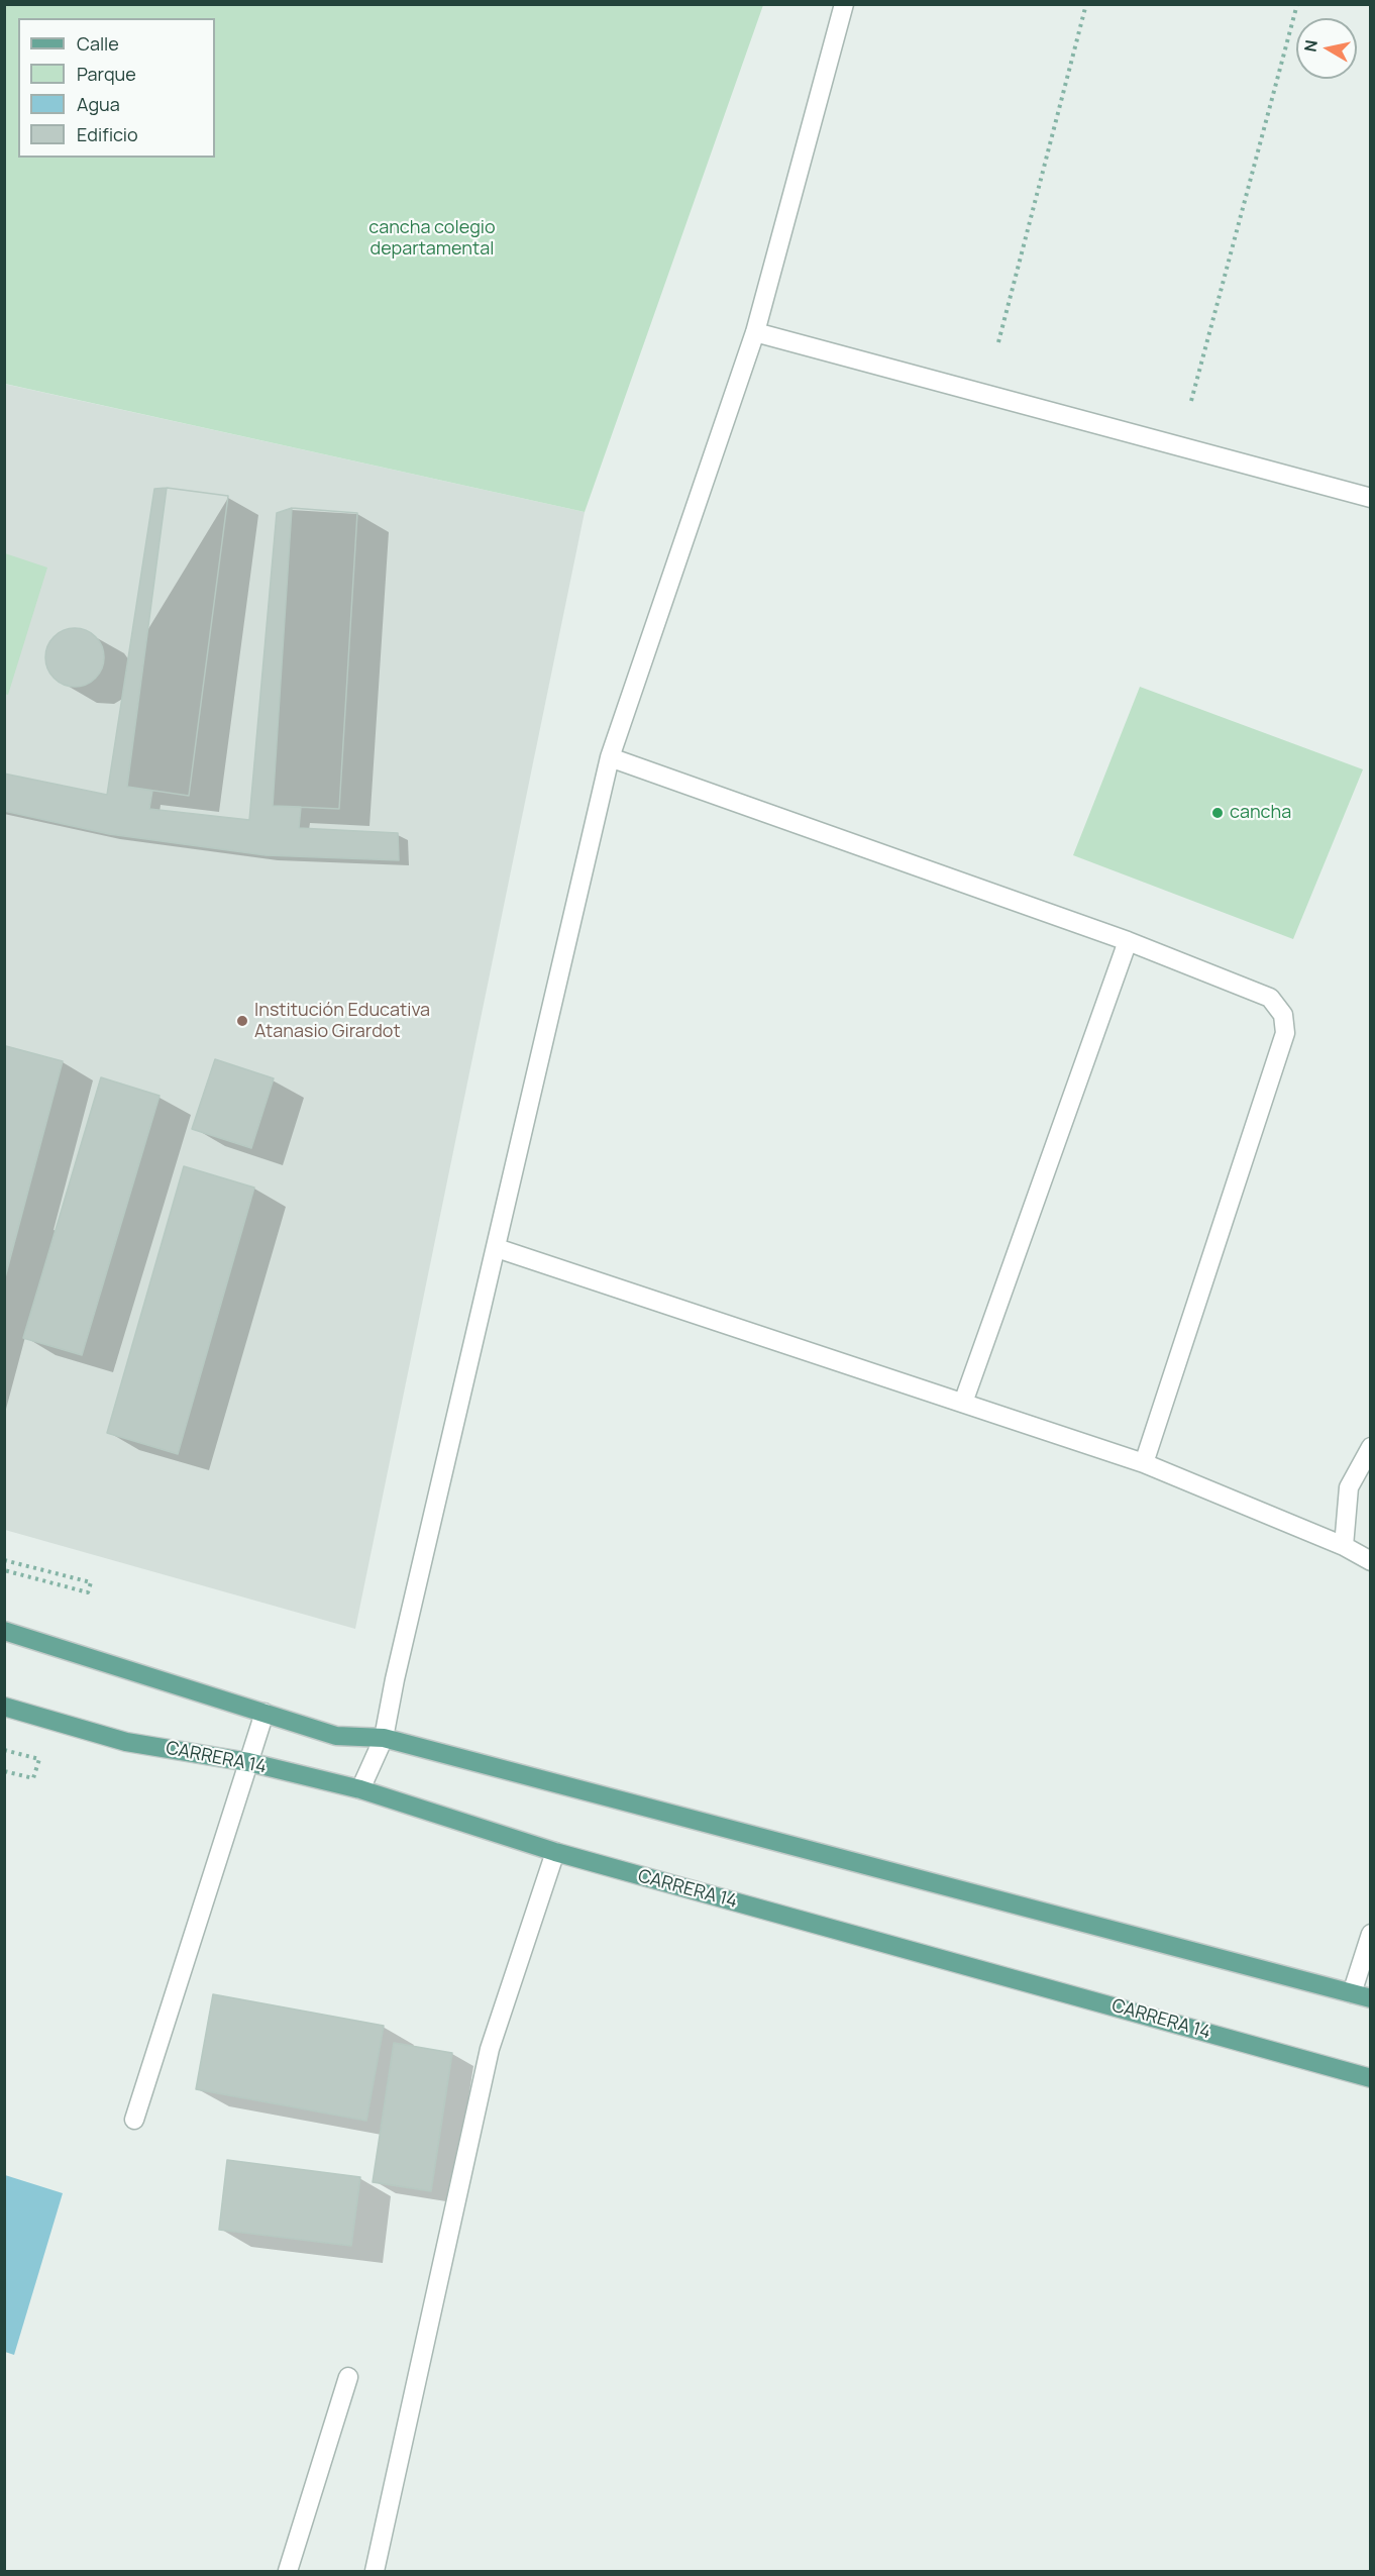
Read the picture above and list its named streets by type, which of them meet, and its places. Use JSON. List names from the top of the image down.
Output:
{
  "streets": {
    "main road": ["CARRERA 14"]
  },
  "parks": ["cancha colegio departamental"],
  "places": ["cancha", "Institución Educativa Atanasio Girardot"],
  "legend": [
    "Calle",
    "Parque",
    "Agua",
    "Edificio"
  ],
  "north": "left"
}
